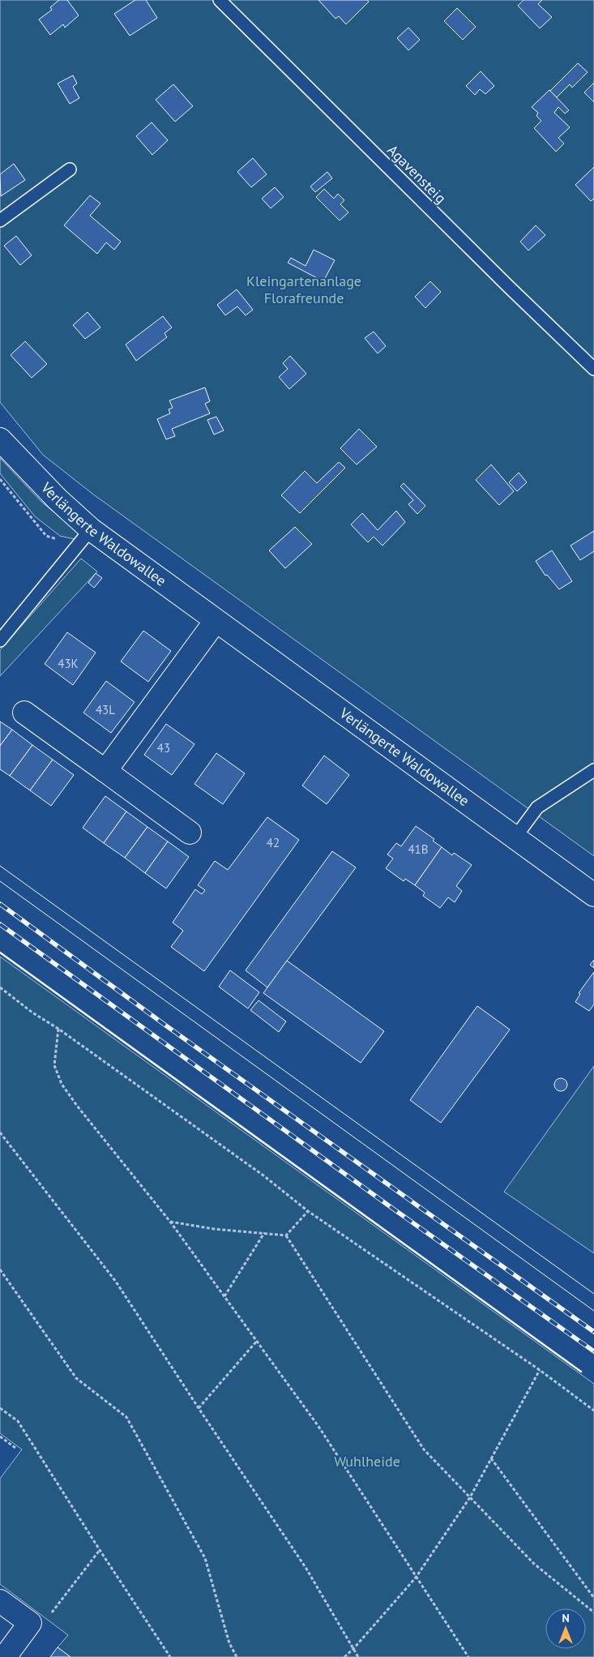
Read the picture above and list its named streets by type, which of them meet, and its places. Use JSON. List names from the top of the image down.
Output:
{
  "streets": {
    "street": ["Verlängerte Waldowallee"],
    "lane": ["Agavensteig"]
  },
  "parks": ["Kleingartenanlage Florafreunde", "Wuhlheide"],
  "house_numbers": [
    "43K",
    "43L",
    "43",
    "42",
    "41B"
  ],
  "north": "top"
}
